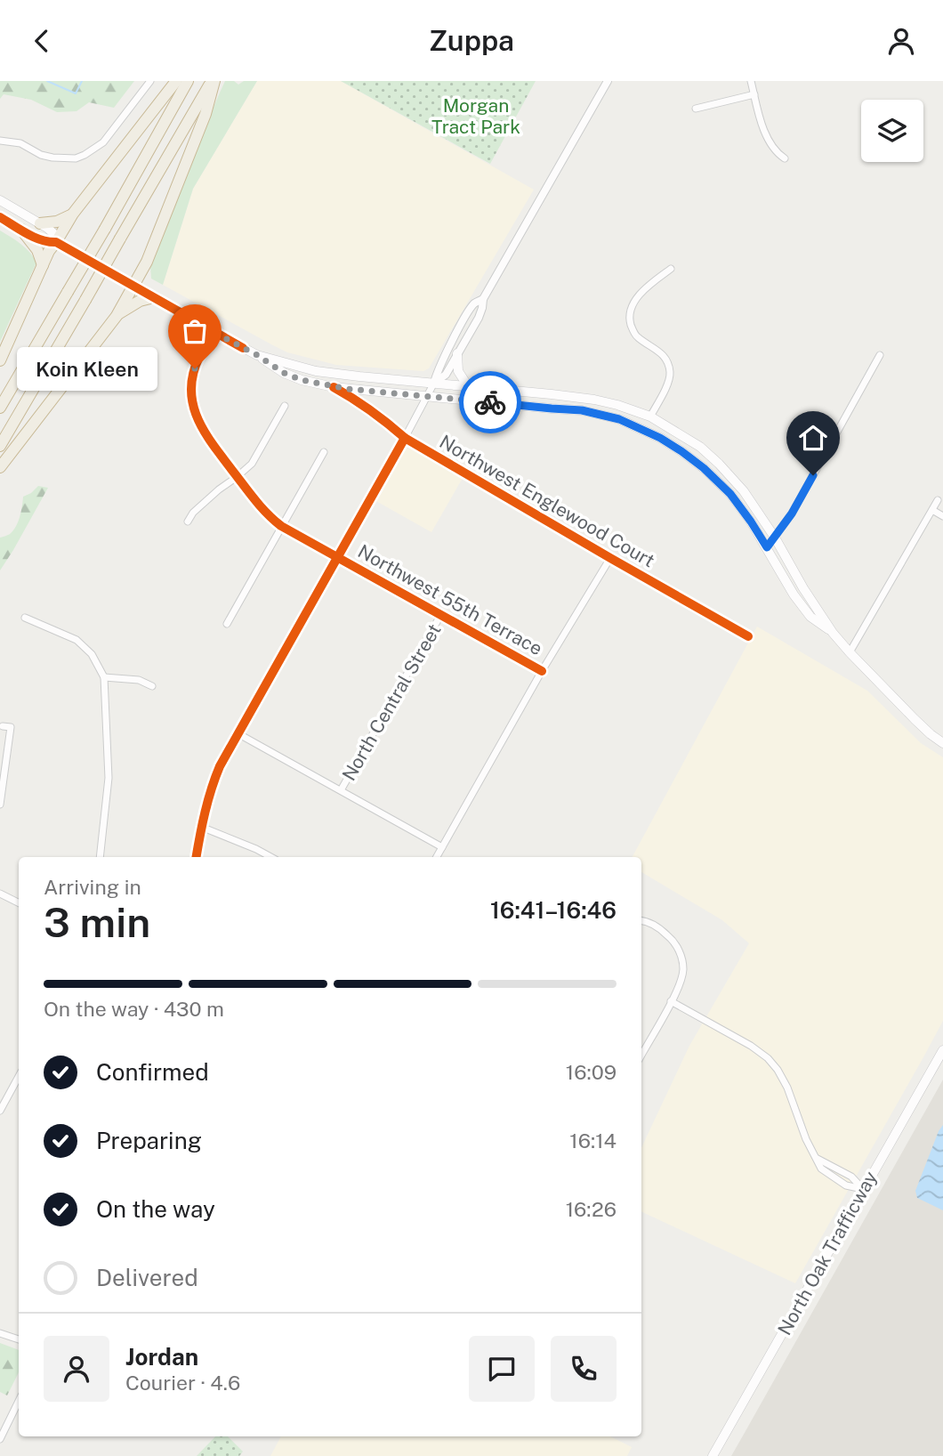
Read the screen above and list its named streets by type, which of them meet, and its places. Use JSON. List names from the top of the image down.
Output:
{
  "streets": {
    "main road": ["North Oak Trafficway"],
    "street": ["Northwest Englewood Court", "Northwest 55th Terrace", "North Central Street"]
  },
  "crossings": [
    ["Northwest 55th Terrace", "North Central Street"]
  ],
  "parks": ["Morgan Tract Park"],
  "places": ["Koin Kleen"],
  "page": {
    "header": "Zuppa",
    "bubble": "Koin Kleen",
    "heading": ["3 min", "Arriving in", "16:41–16:46"],
    "panel": ["Jordan", "Courier · 4.6"],
    "bar": "On the way · 430 m",
    "list": [
      ["Confirmed", "16:09"],
      ["Preparing", "16:14"],
      ["On the way", "16:26"],
      "Delivered"
    ]
  }
}
